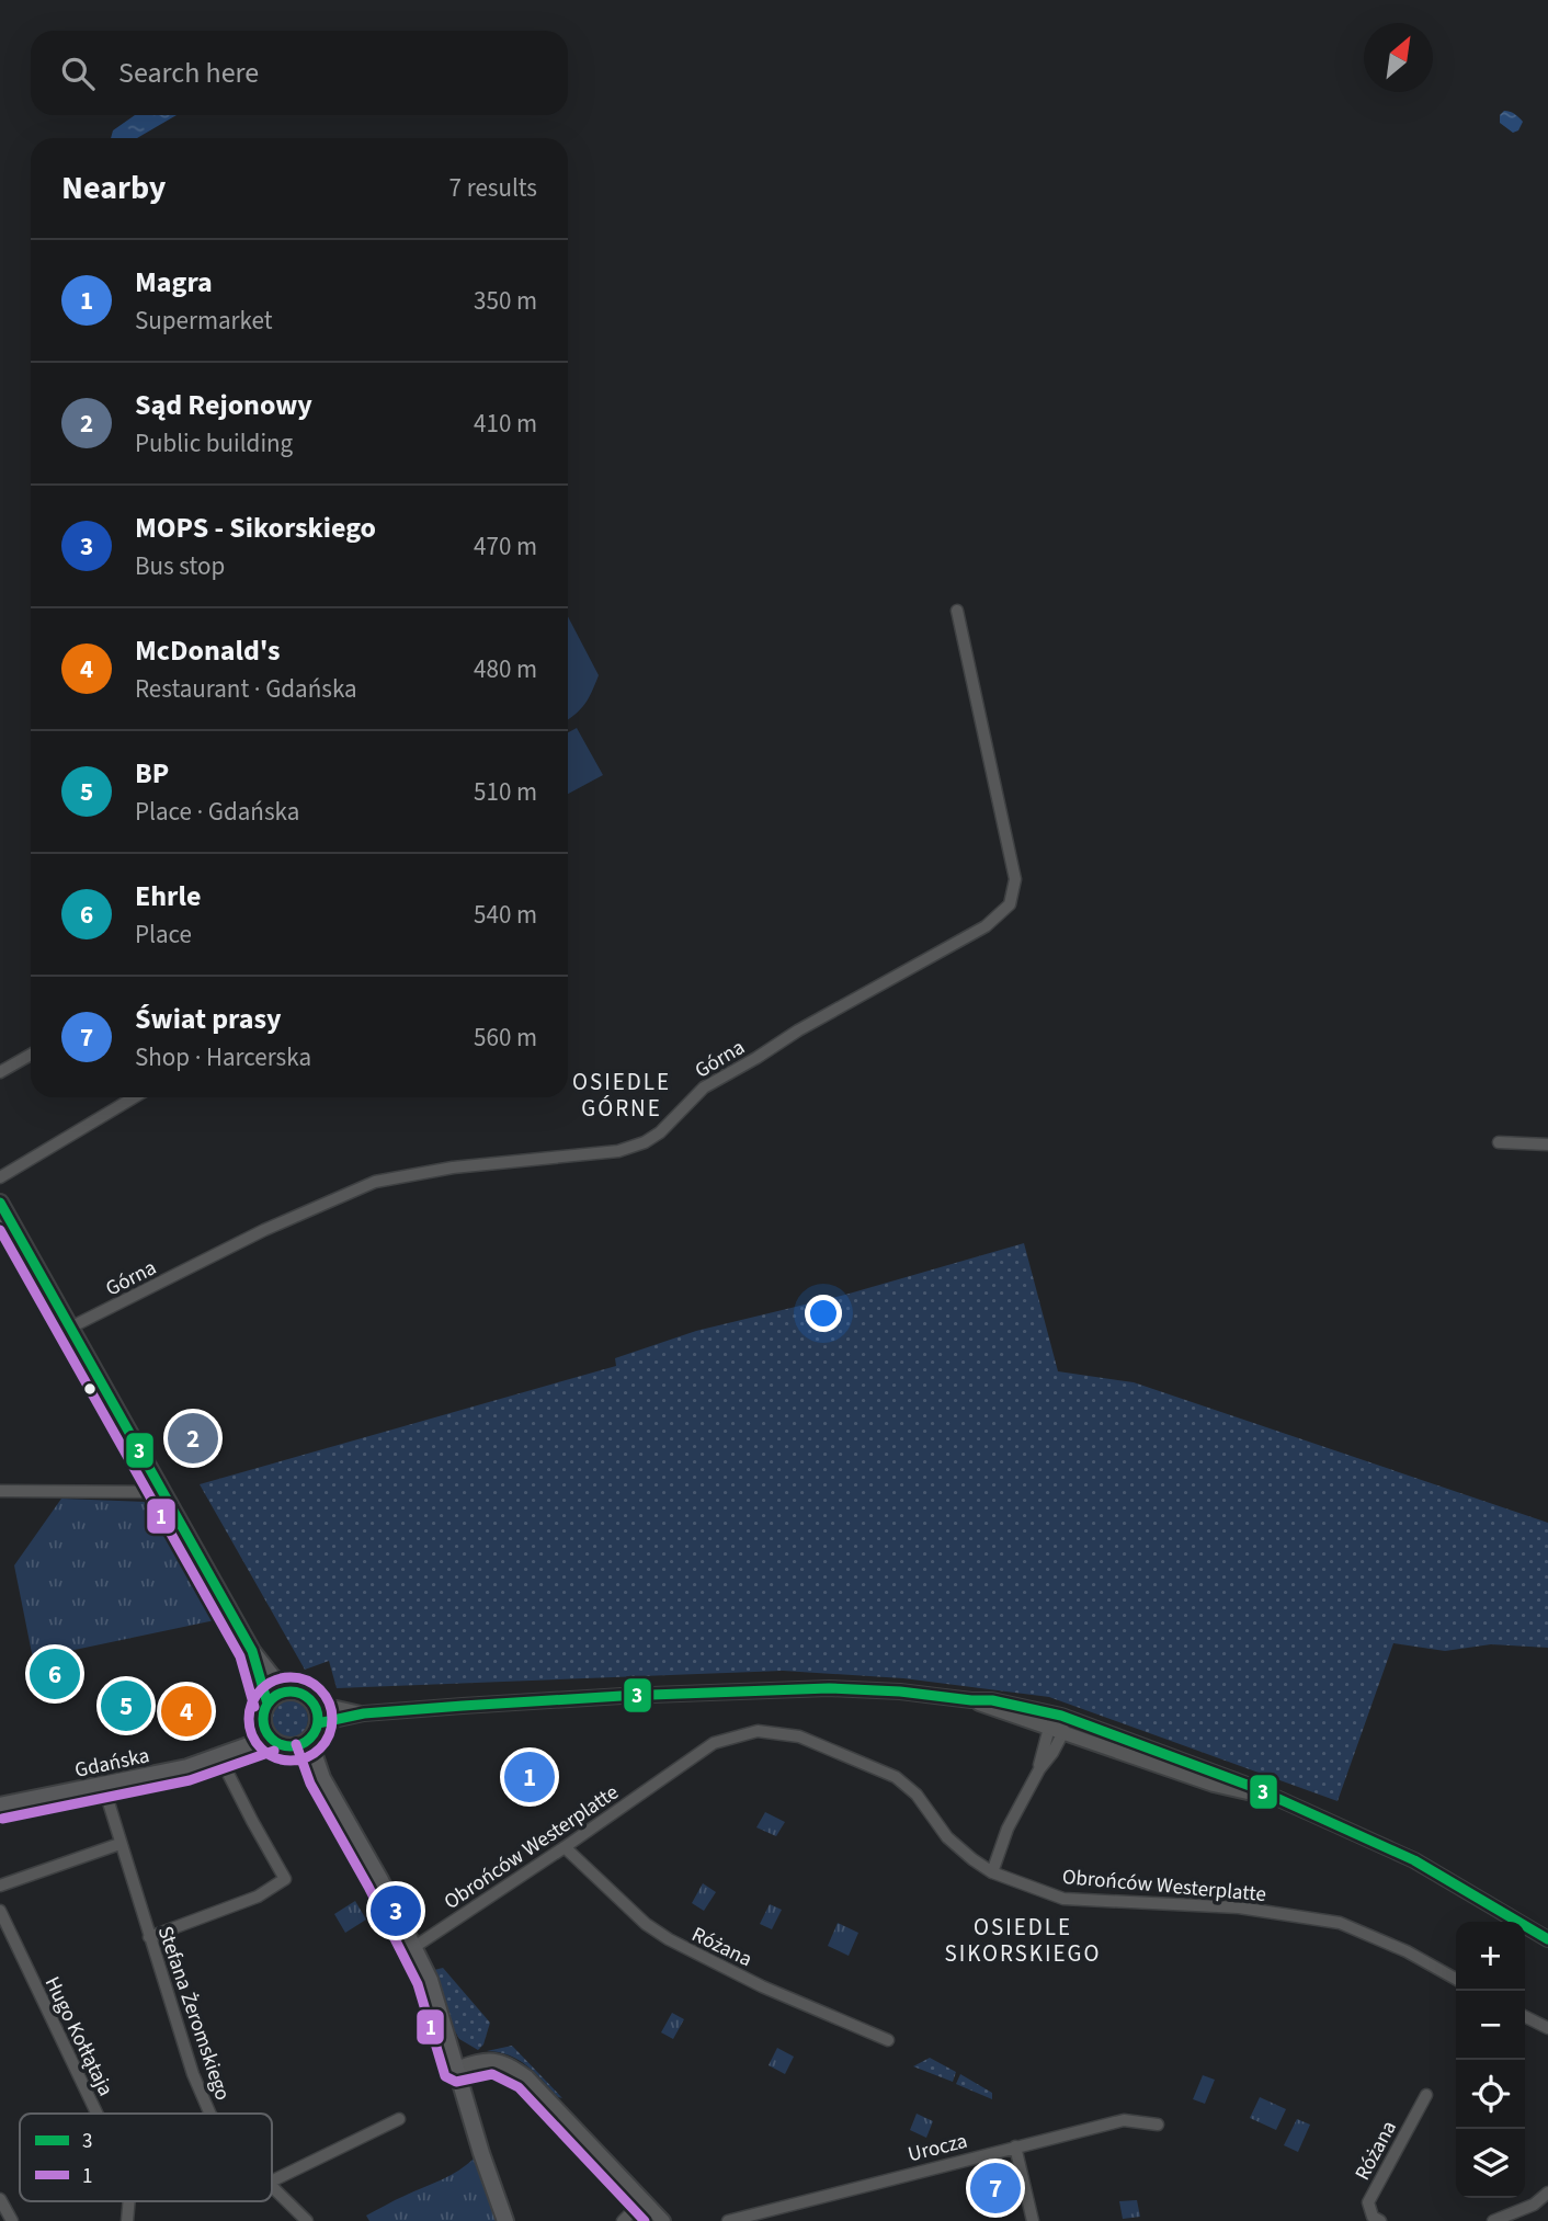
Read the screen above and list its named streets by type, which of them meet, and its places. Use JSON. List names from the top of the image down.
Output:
{
  "streets": {
    "main road": ["Gdańska"],
    "street": [
      "Górna",
      "Obrońców Westerplatte",
      "Różana",
      "Stefana Żeromskiego",
      "Hugo Kołłątaja",
      "Urocza"
    ]
  },
  "crossings": [
    ["Gdańska", "Stefana Żeromskiego"],
    ["Obrońców Westerplatte", "Różana"]
  ],
  "districts": ["OSIEDLE GÓRNE", "OSIEDLE SIKORSKIEGO"],
  "lines": ["transit line 3", "transit line 1"],
  "legend": ["3", "1"],
  "north": "top right",
  "page": {
    "search": "Search here",
    "heading": ["Nearby", "7 results"],
    "list": [
      {
        "mark": "1",
        "name": "Magra",
        "note": "Supermarket",
        "value": "350 m"
      },
      {
        "mark": "2",
        "name": "Sąd Rejonowy",
        "note": "Public building",
        "value": "410 m"
      },
      {
        "mark": "3",
        "name": "MOPS - Sikorskiego",
        "note": "Bus stop",
        "value": "470 m"
      },
      {
        "mark": "4",
        "name": "McDonald's",
        "note": "Restaurant · Gdańska",
        "value": "480 m"
      },
      {
        "mark": "5",
        "name": "BP",
        "note": "Place · Gdańska",
        "value": "510 m"
      },
      {
        "mark": "6",
        "name": "Ehrle",
        "note": "Place",
        "value": "540 m"
      },
      {
        "mark": "7",
        "name": "Świat prasy",
        "note": "Shop · Harcerska",
        "value": "560 m"
      }
    ],
    "pins": [
      "2",
      "6",
      "5",
      "4",
      "1",
      "3",
      "7"
    ],
    "map_buttons": ["+", "−"]
  }
}
